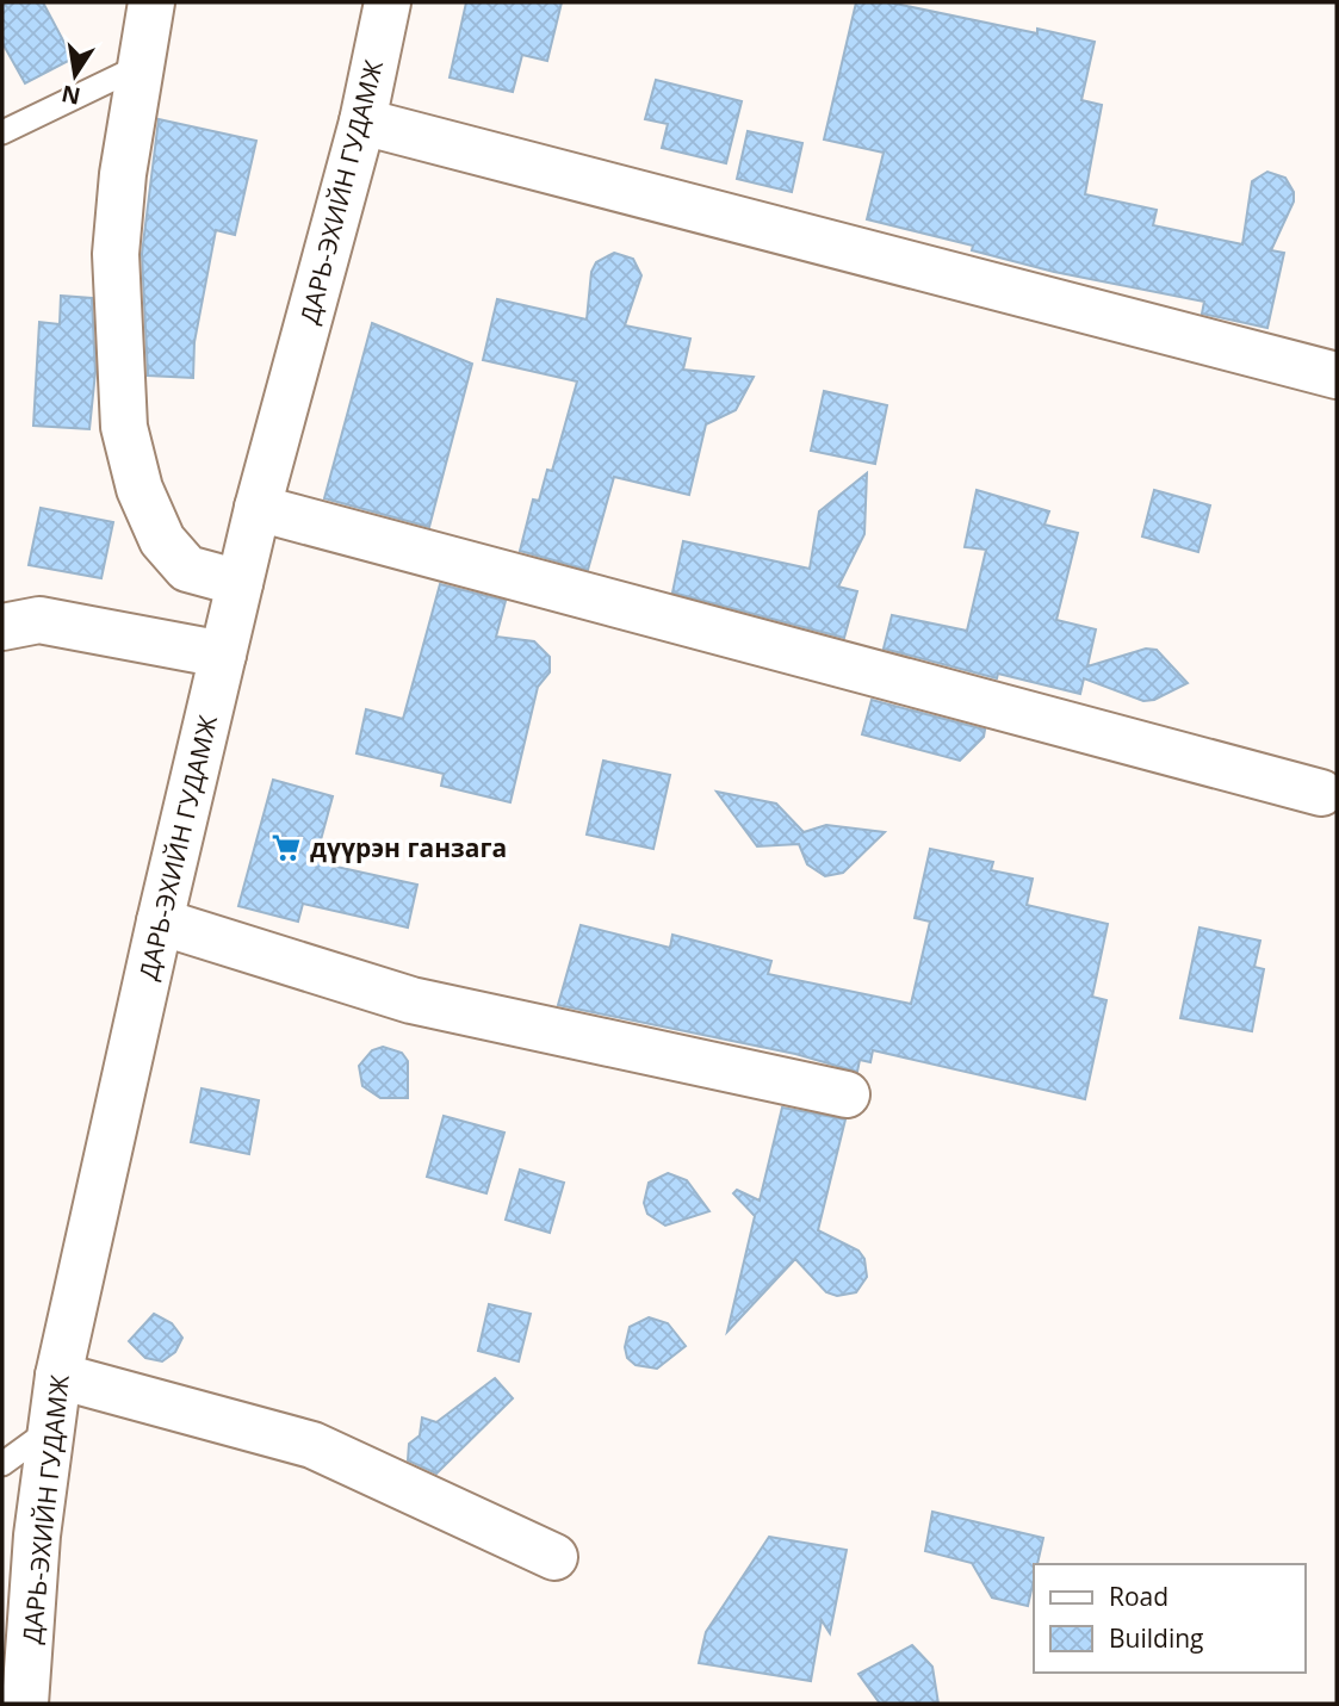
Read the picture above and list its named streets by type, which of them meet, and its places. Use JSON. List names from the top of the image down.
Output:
{
  "streets": {
    "street": ["ДАРЬ-ЭХИЙН ГУДАМЖ"]
  },
  "places": {
    "supermarket": ["дүүрэн ганзага"]
  },
  "legend": ["Road", "Building"],
  "north": "bottom"
}
